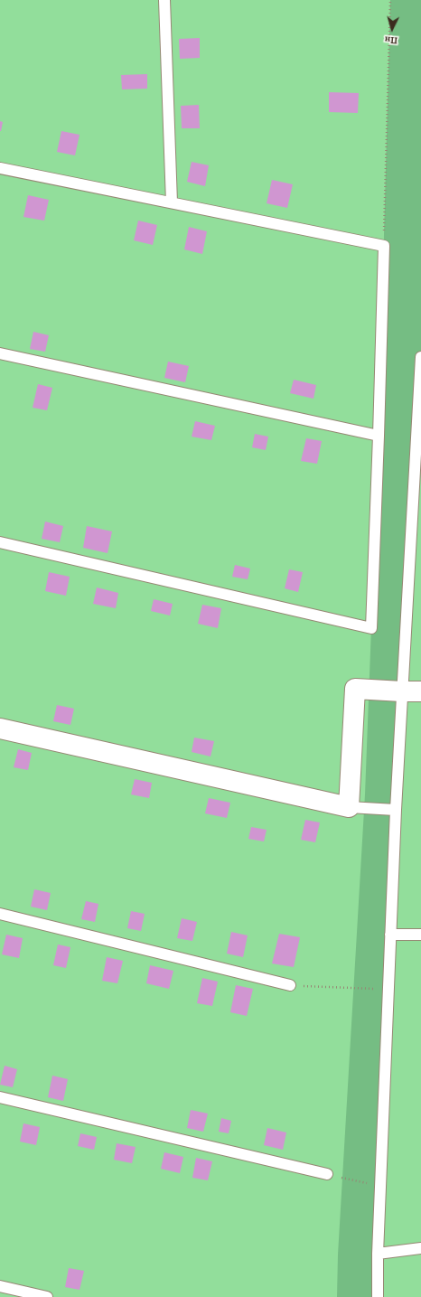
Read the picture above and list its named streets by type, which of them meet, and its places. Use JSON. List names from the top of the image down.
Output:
{
  "north": "bottom"
}
